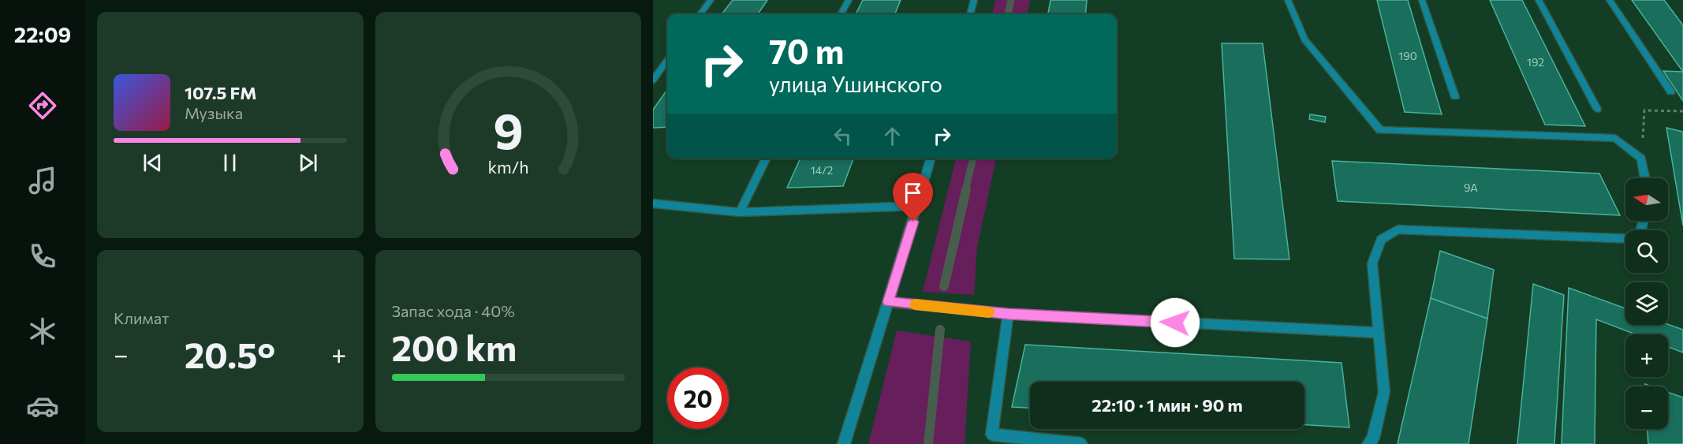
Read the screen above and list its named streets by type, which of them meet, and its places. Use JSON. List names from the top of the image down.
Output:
{
  "house_numbers": [
    "190",
    "192",
    "14/2",
    "9А"
  ],
  "north": "left",
  "page": {
    "tabs": "22:09",
    "turn": ["70 m", "улица Ушинского"],
    "song": ["107.5 FM", "Музыка"],
    "map_buttons": ["+", "−"],
    "tile": [
      "Климат",
      ["Запас хода · 40%", "200 km"]
    ],
    "heat": ["−", "20.5°", "+"],
    "limit": "20",
    "trip": "22:10 · 1 мин · 90 m",
    "gauge": ["9", "km/h"]
  }
}
